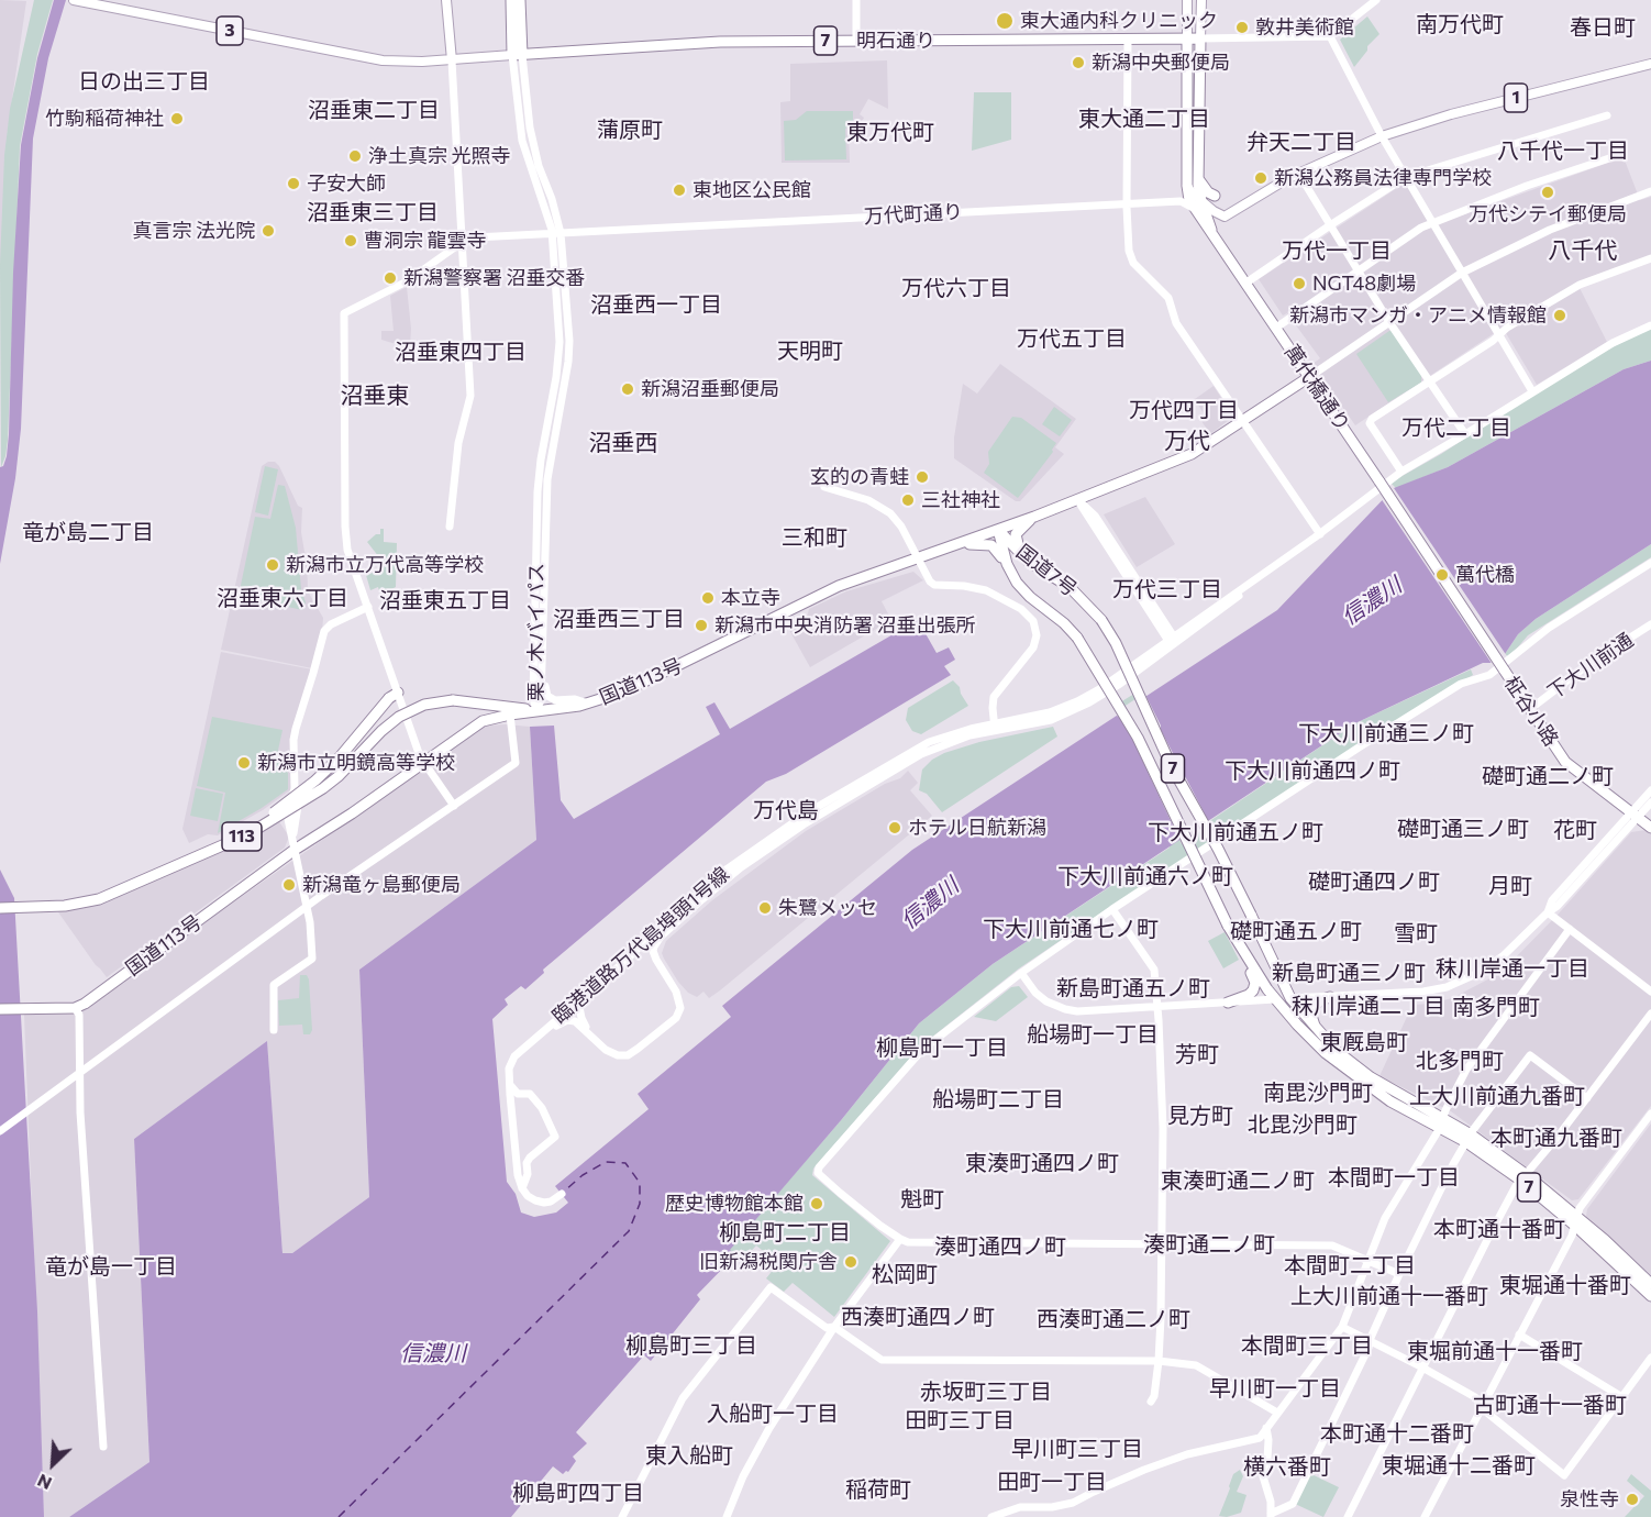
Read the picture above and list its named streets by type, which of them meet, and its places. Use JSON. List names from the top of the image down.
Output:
{
  "streets": {
    "highway": [
      "7",
      "明石通り",
      "萬代橋通り",
      "国道7号",
      "栗ノ木バイパス",
      "国道113号",
      "柾谷小路",
      "113"
    ],
    "main road": ["3", "1"],
    "street": ["万代町通り", "下大川前通", "臨港道路万代島埠頭1号線"]
  },
  "crossings": [
    ["3", "明石通り"],
    ["3", "栗ノ木バイパス"],
    ["明石通り", "栗ノ木バイパス"],
    ["1", "萬代橋通り"],
    ["万代町通り", "萬代橋通り"],
    ["万代町通り", "栗ノ木バイパス"],
    ["萬代橋通り", "国道113号"],
    ["萬代橋通り", "柾谷小路"],
    ["国道7号", "国道113号"],
    ["栗ノ木バイパス", "国道113号"],
    ["栗ノ木バイパス", "113"],
    ["下大川前通", "柾谷小路"],
    ["国道113号", "113"]
  ],
  "districts": [
    "南万代町",
    "春日町",
    "日の出三丁目",
    "沼垂東二丁目",
    "東大通二丁目",
    "蒲原町",
    "東万代町",
    "弁天二丁目",
    "八千代一丁目",
    "沼垂東三丁目",
    "万代一丁目",
    "八千代",
    "万代六丁目",
    "沼垂西一丁目",
    "万代五丁目",
    "天明町",
    "沼垂東四丁目",
    "沼垂東",
    "万代四丁目",
    "万代二丁目",
    "万代",
    "沼垂西",
    "竜が島二丁目",
    "三和町",
    "万代三丁目",
    "沼垂東六丁目",
    "沼垂東五丁目",
    "沼垂西三丁目",
    "下大川前通三ノ町",
    "下大川前通四ノ町",
    "礎町通二ノ町",
    "万代島",
    "礎町通三ノ町",
    "花町",
    "下大川前通五ノ町",
    "下大川前通六ノ町",
    "礎町通四ノ町",
    "月町",
    "下大川前通七ノ町",
    "礎町通五ノ町",
    "雪町",
    "秣川岸通一丁目",
    "新島町通三ノ町",
    "新島町通五ノ町",
    "秣川岸通二丁目",
    "南多門町",
    "船場町一丁目",
    "東厩島町",
    "柳島町一丁目",
    "芳町",
    "北多門町",
    "南毘沙門町",
    "上大川前通九番町",
    "船場町二丁目",
    "見方町",
    "北毘沙門町",
    "本町通九番町",
    "東湊町通四ノ町",
    "本間町一丁目",
    "東湊町通二ノ町",
    "魁町",
    "本町通十番町",
    "柳島町二丁目",
    "湊町通二ノ町",
    "湊町通四ノ町",
    "本間町二丁目",
    "竜が島一丁目",
    "松岡町",
    "東堀通十番町",
    "上大川前通十一番町",
    "西湊町通四ノ町",
    "西湊町通二ノ町",
    "柳島町三丁目",
    "本間町三丁目",
    "東堀前通十一番町",
    "早川町一丁目",
    "赤坂町三丁目",
    "古町通十一番町",
    "入船町一丁目",
    "田町三丁目",
    "本町通十二番町",
    "早川町三丁目",
    "東入船町",
    "東堀通十二番町",
    "横六番町",
    "田町一丁目",
    "稲荷町",
    "柳島町四丁目"
  ],
  "water": ["信濃川"],
  "places": [
    "東大通内科クリニック",
    "敦井美術館",
    "新潟中央郵便局",
    "竹駒稲荷神社",
    "浄土真宗 光照寺",
    "新潟公務員法律専門学校",
    "子安大師",
    "東地区公民館",
    "万代シテイ郵便局",
    "真言宗 法光院",
    "曹洞宗 龍雲寺",
    "新潟警察署 沼垂交番",
    "NGT48劇場",
    "新潟市マンガ・アニメ情報館",
    "新潟沼垂郵便局",
    "玄的の青蛙",
    "三社神社",
    "新潟市立万代高等学校",
    "萬代橋",
    "本立寺",
    "新潟市中央消防署 沼垂出張所",
    "新潟市立明鏡高等学校",
    "ホテル日航新潟",
    "新潟竜ヶ島郵便局",
    "朱鷺メッセ",
    "歴史博物館本館",
    "旧新潟税関庁舎",
    "泉性寺"
  ],
  "north": "bottom left"
}
